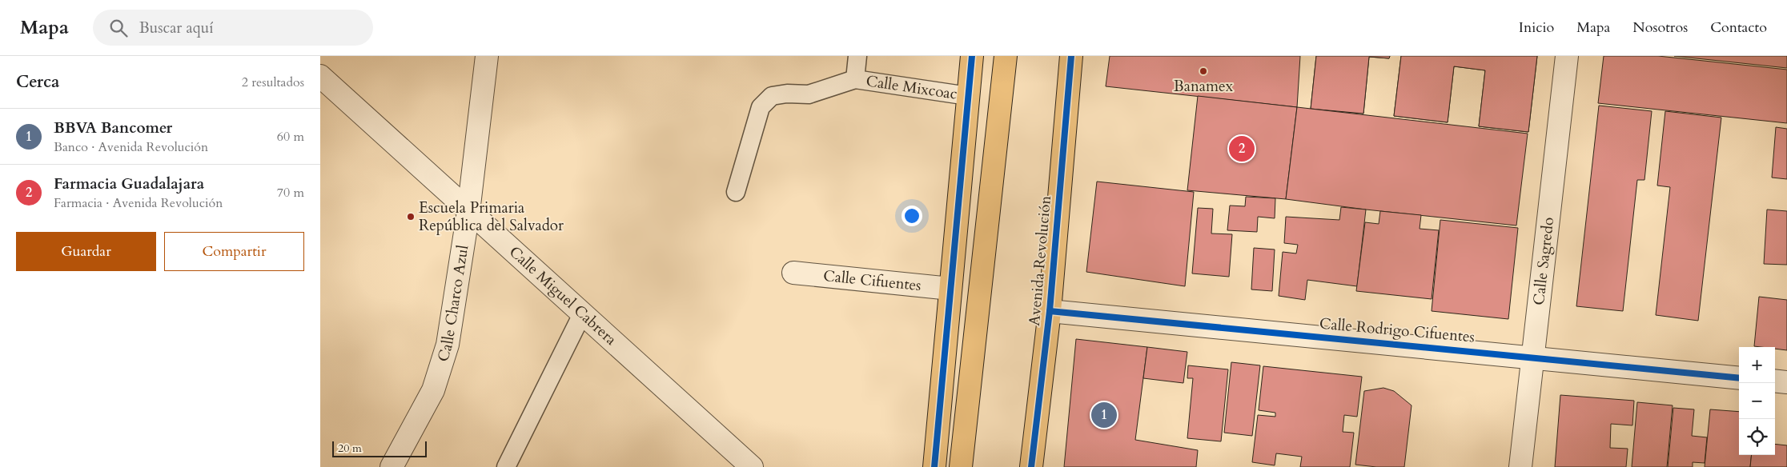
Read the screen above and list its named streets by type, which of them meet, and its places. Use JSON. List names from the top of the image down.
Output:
{
  "streets": {
    "main road": ["Avenida Revolución"],
    "street": [
      "Calle Sagredo",
      "Calle Cifuentes",
      "Calle Miguel Cabrera",
      "Calle Charco Azul",
      "Calle Rodrigo Cifuentes"
    ],
    "lane": ["Calle Mixcoac"]
  },
  "crossings": [
    ["Avenida Revolución", "Calle Rodrigo Cifuentes"],
    ["Calle Sagredo", "Calle Rodrigo Cifuentes"],
    ["Calle Miguel Cabrera", "Calle Charco Azul"]
  ],
  "places": ["Banamex", "Escuela Primaria República del Salvador"],
  "scale_bar": "20 m",
  "page": {
    "header": "Mapa",
    "search": "Buscar aquí",
    "nav": [
      "Inicio",
      "Mapa",
      "Nosotros",
      "Contacto"
    ],
    "heading": ["Cerca", "2 resultados"],
    "list": [
      {
        "mark": "1",
        "name": "BBVA Bancomer",
        "note": "Banco · Avenida Revolución",
        "value": "60 m"
      },
      {
        "mark": "2",
        "name": "Farmacia Guadalajara",
        "note": "Farmacia · Avenida Revolución",
        "value": "70 m"
      }
    ],
    "pins": ["2", "1"],
    "buttons": ["Guardar", "Compartir"],
    "map_buttons": ["+", "−"],
    "scale": "20 m"
  }
}
